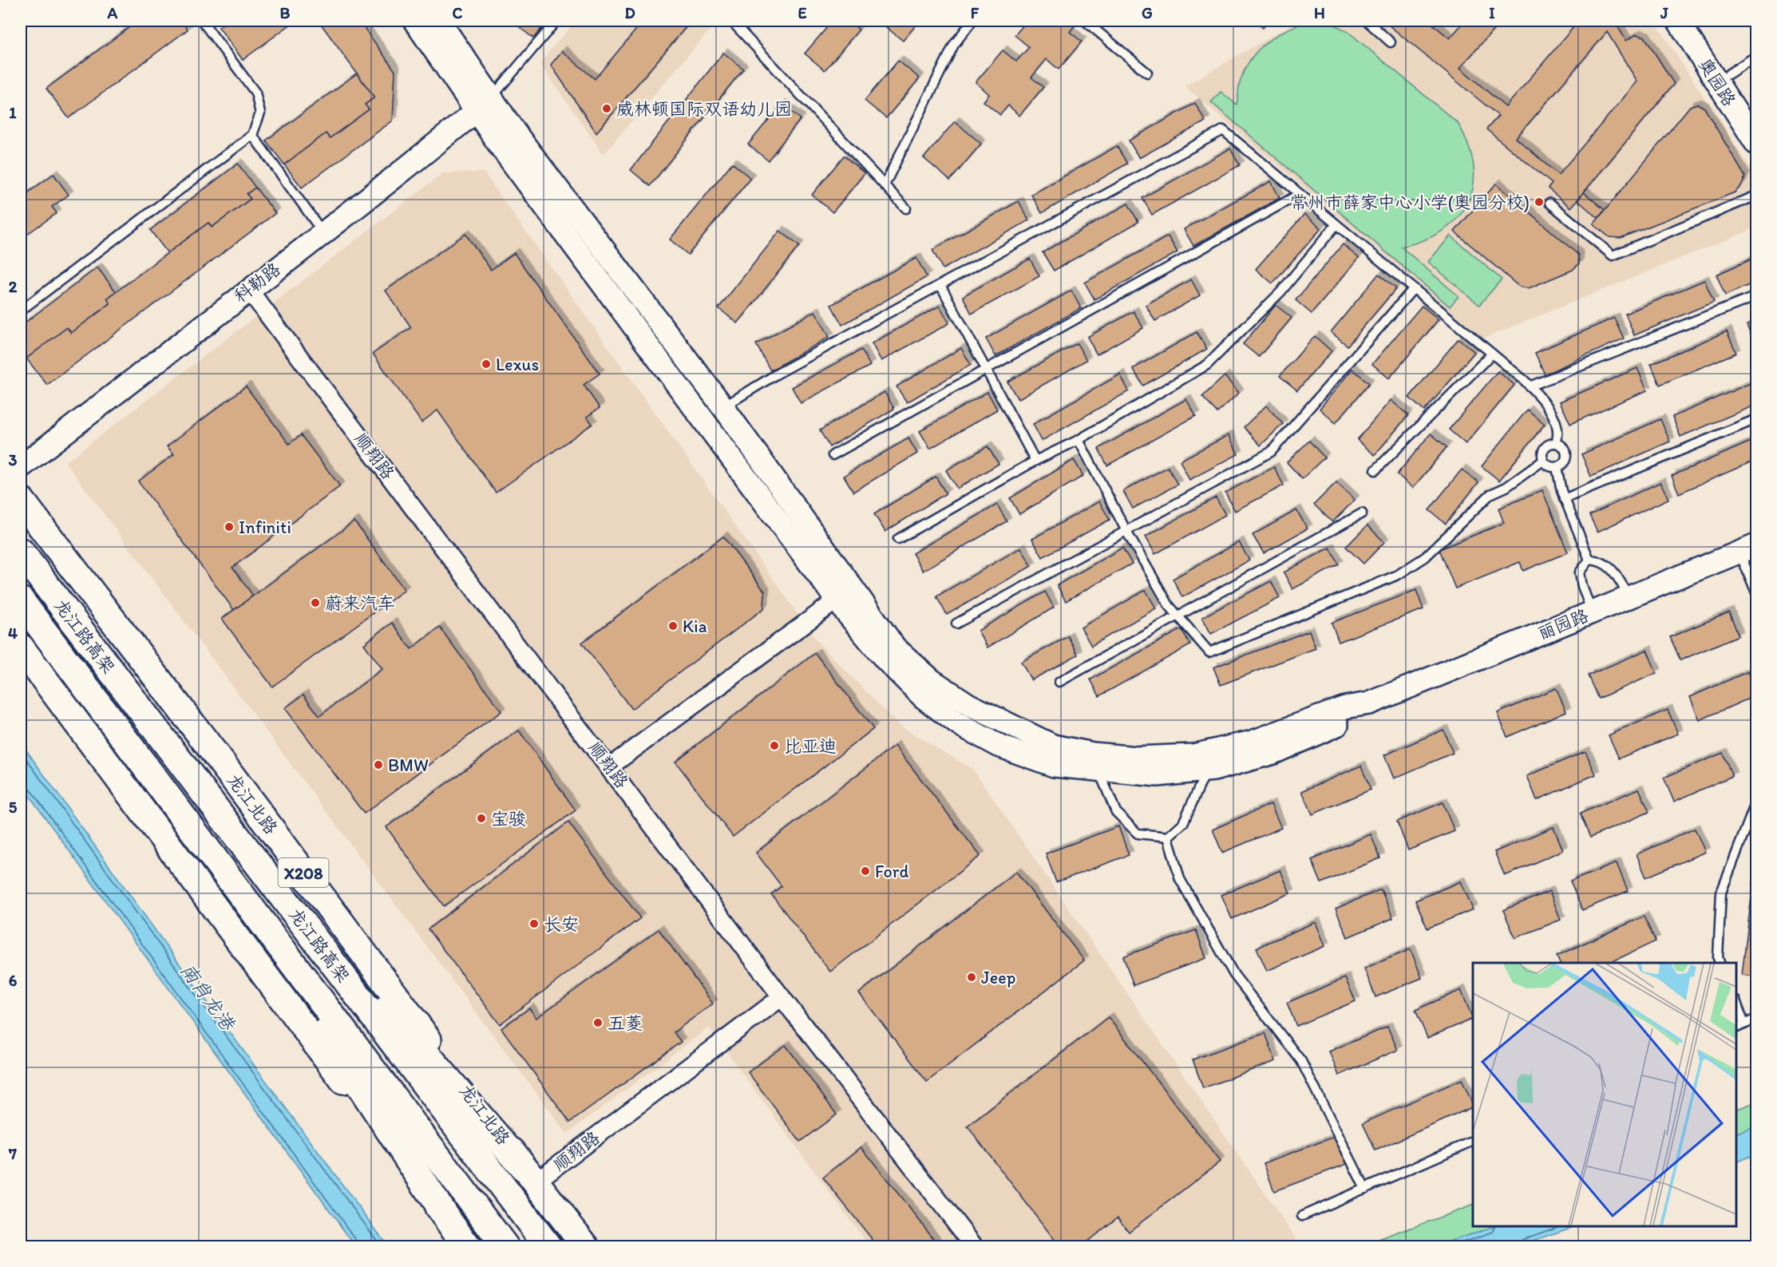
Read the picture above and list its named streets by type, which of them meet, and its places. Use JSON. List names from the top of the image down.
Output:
{
  "streets": {
    "main road": ["龙江路高架", "龙江北路", "X208"],
    "street": [
      "奥园路",
      "科勒路",
      "顺翔路",
      "丽园路"
    ]
  },
  "crossings": [
    ["科勒路", "顺翔路"],
    ["顺翔路", "龙江北路"]
  ],
  "water": ["南肖龙港"],
  "places": [
    "威林顿国际双语幼儿园",
    "常州市薛家中心小学(奥园分校)",
    "Lexus",
    "Infiniti",
    "蔚来汽车",
    "Kia",
    "比亚迪",
    "BMW",
    "宝骏",
    "Ford",
    "长安",
    "Jeep",
    "五菱"
  ],
  "grid": {
    "columns": [
      "A",
      "B",
      "C",
      "D",
      "E",
      "F",
      "G",
      "H",
      "I",
      "J"
    ],
    "rows": [
      "1",
      "2",
      "3",
      "4",
      "5",
      "6",
      "7"
    ]
  }
}
